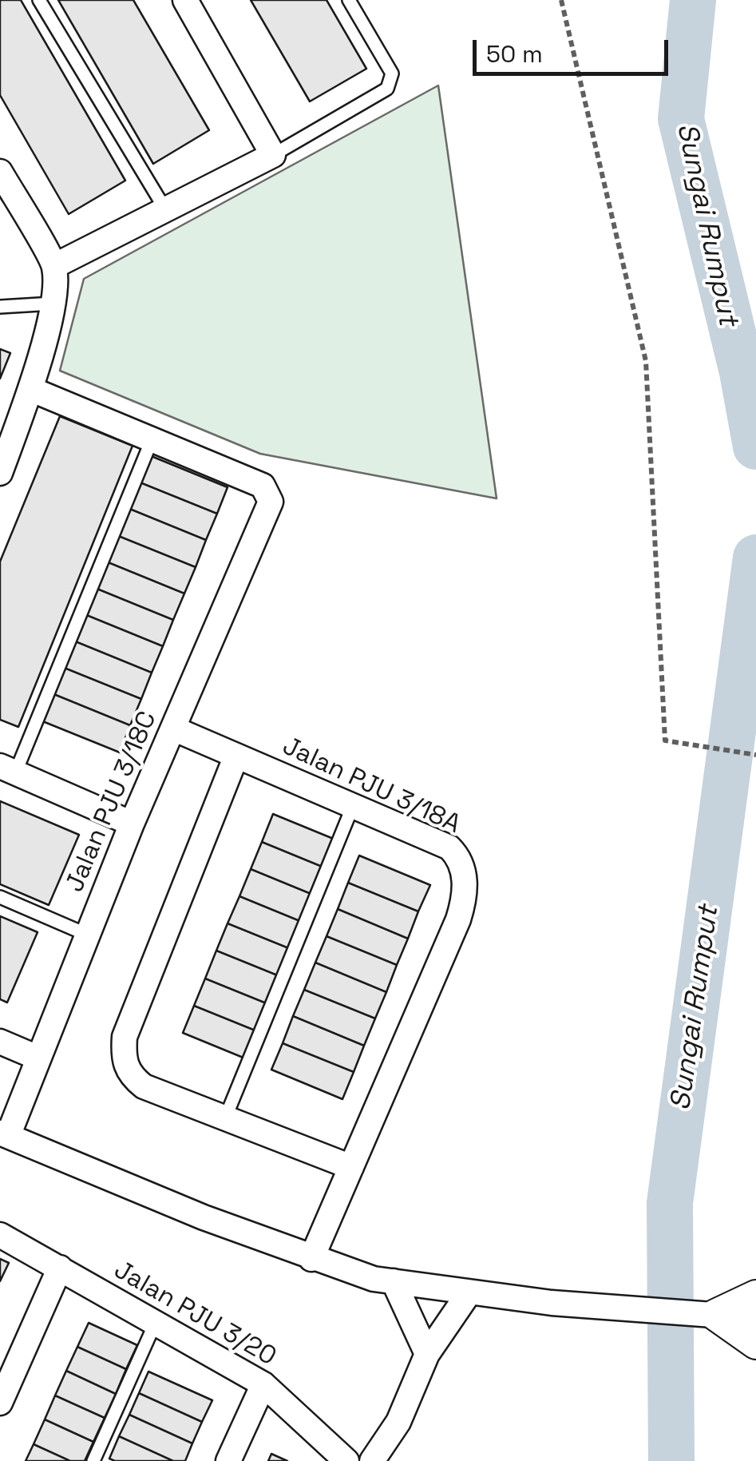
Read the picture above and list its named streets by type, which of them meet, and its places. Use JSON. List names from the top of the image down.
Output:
{
  "streets": {
    "street": ["Jalan PJU 3/18A", "Jalan PJU 3/18C", "Jalan PJU 3/20"]
  },
  "crossings": [
    ["Jalan PJU 3/18A", "Jalan PJU 3/18C"]
  ],
  "water": ["Sungai Rumput"],
  "scale_bar": "50 m"
}
